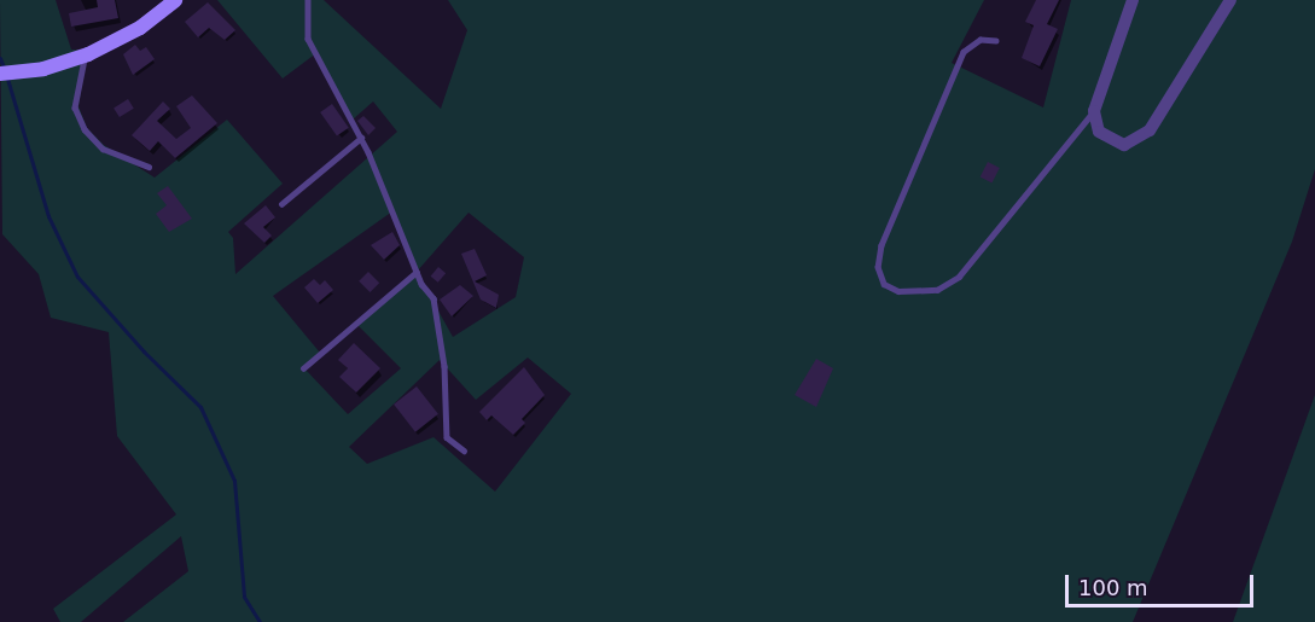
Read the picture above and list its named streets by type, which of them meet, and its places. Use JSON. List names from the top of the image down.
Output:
{
  "scale_bar": "100 m"
}
